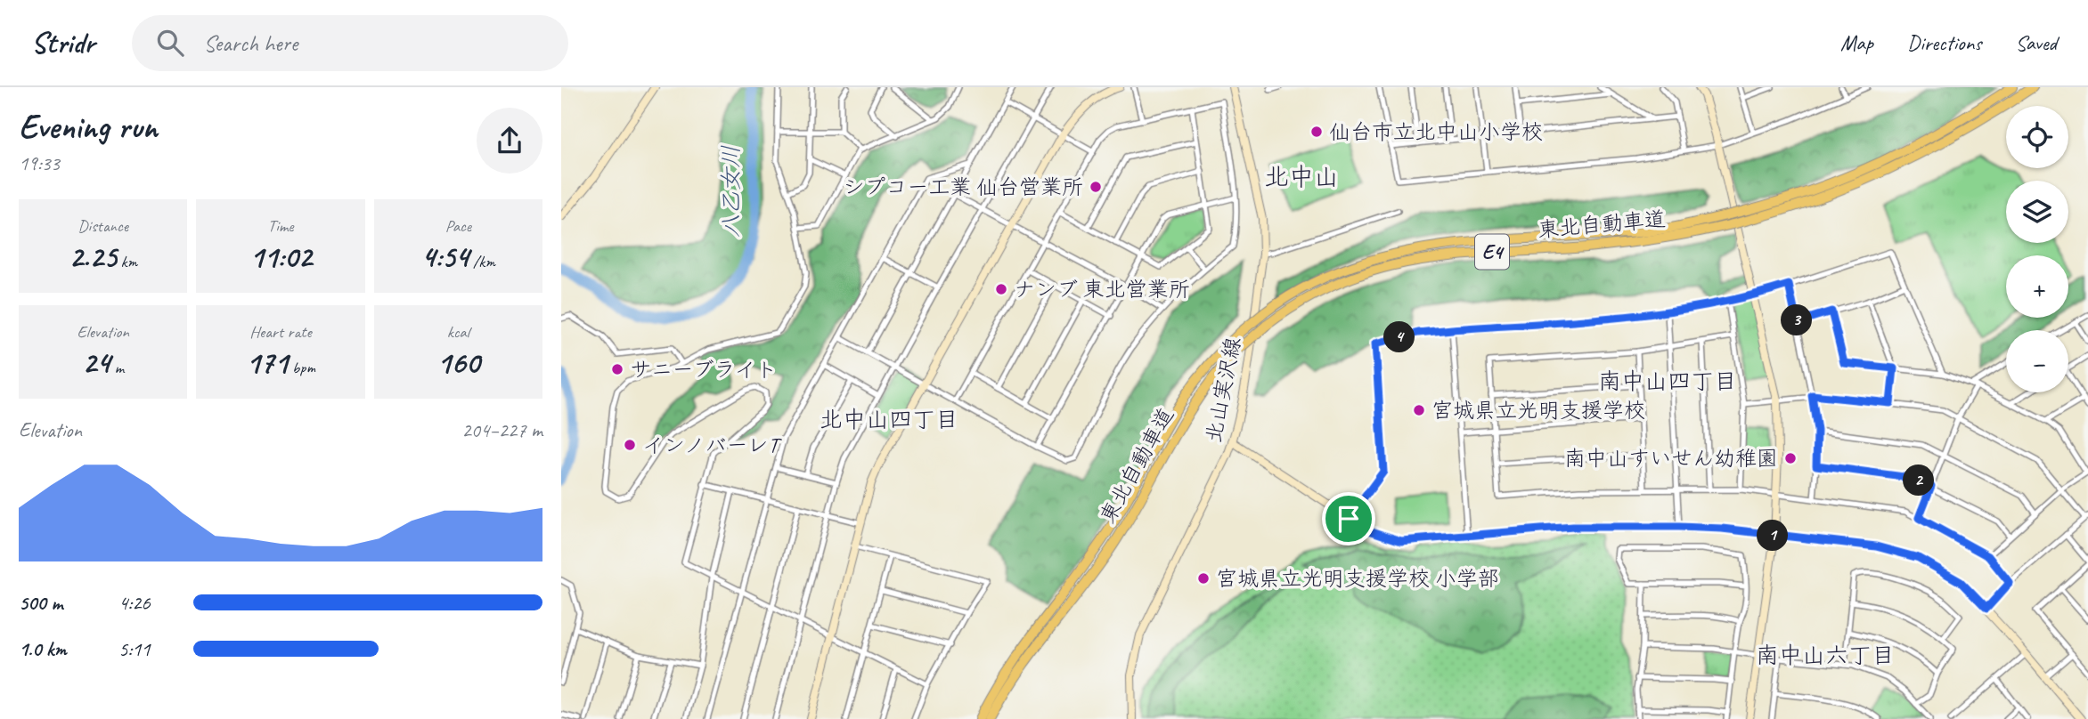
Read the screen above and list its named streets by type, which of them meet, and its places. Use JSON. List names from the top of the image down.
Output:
{
  "streets": {
    "highway": ["東北自動車道", "E4"],
    "street": ["北山実沢線"]
  },
  "districts": [
    "北中山",
    "南中山四丁目",
    "北中山四丁目",
    "南中山六丁目"
  ],
  "water": ["八乙女川"],
  "places": [
    "仙台市立北中山小学校",
    "シプコー工業 仙台営業所",
    "ナンブ 東北営業所",
    "サニーブライト",
    "宮城県立光明支援学校",
    "インノバーレT",
    "南中山すいせん幼稚園",
    "宮城県立光明支援学校 小学部"
  ],
  "page": {
    "header": "Stridr",
    "search": "Search here",
    "nav": ["Map", "Directions", "Saved"],
    "heading": ["Evening run", "19:33"],
    "map_buttons": ["+", "−"],
    "stats": [
      ["Distance", "2.25 km"],
      ["Time", "11:02"],
      ["Pace", "4:54 /km"],
      ["Elevation", "24 m"],
      ["Heart rate", "171 bpm"],
      ["kcal", "160"]
    ],
    "pins": [
      "3",
      "4",
      "2",
      "1"
    ],
    "chart": ["Elevation", "204–227 m"],
    "list": [
      {
        "name": "500 m",
        "note": "4:26"
      },
      {
        "name": "1.0 km",
        "note": "5:11"
      }
    ]
  }
}
